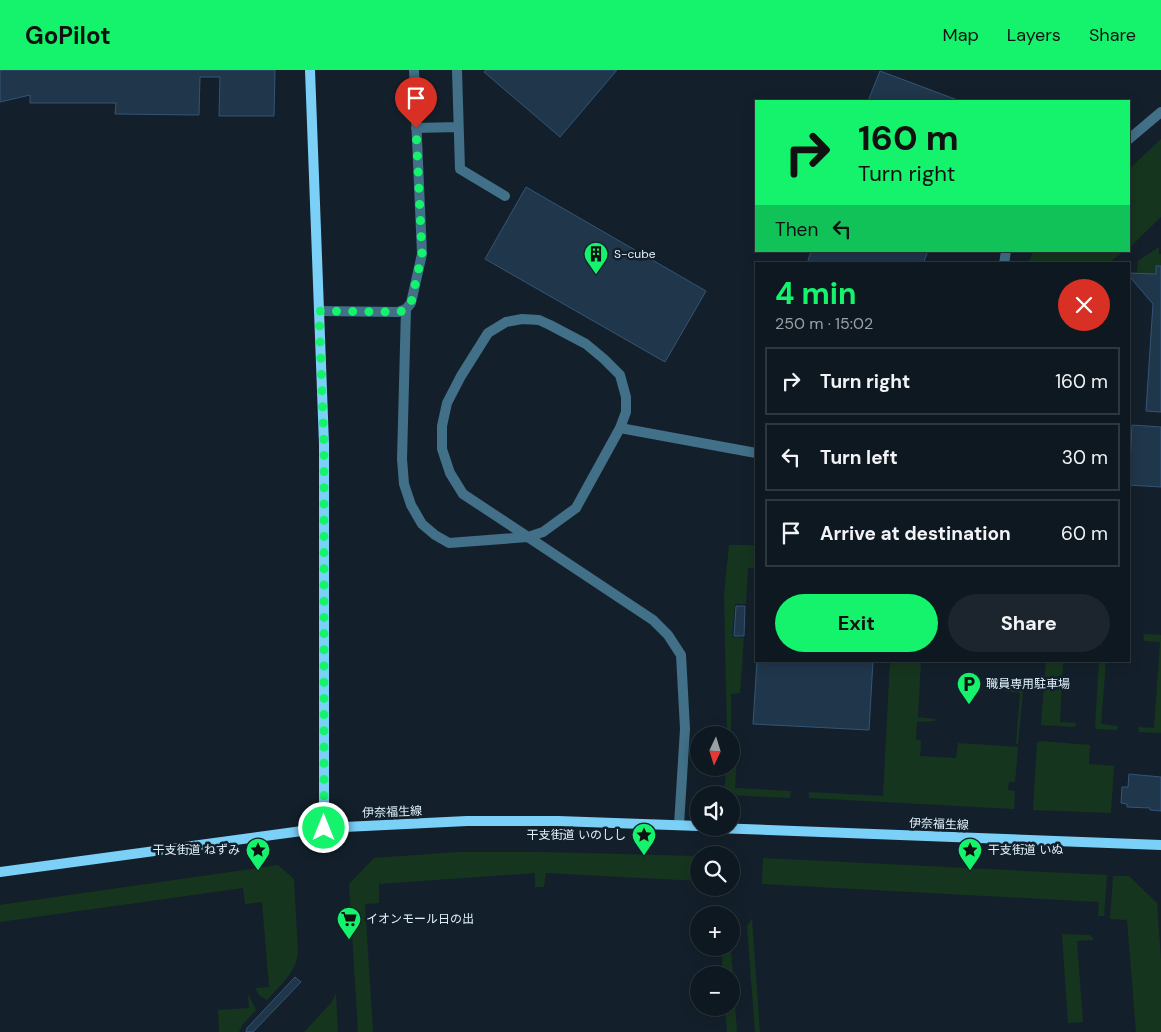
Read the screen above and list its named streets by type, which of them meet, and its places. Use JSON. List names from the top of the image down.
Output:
{
  "streets": {
    "main road": ["伊奈福生線"]
  },
  "places": {
    "building": ["S-cube"],
    "parking": ["職員専用駐車場"],
    "place": ["干支街道 いのしし", "干支街道 ねずみ", "干支街道 いぬ"],
    "supermarket": ["イオンモール日の出"]
  },
  "north": "bottom",
  "page": {
    "header": "GoPilot",
    "nav": ["Map", "Layers", "Share"],
    "turn": ["160 m", "Turn right"],
    "then": "Then",
    "heading": ["4 min", "250 m · 15:02"],
    "list": [
      {
        "name": "Turn right",
        "value": "160 m"
      },
      {
        "name": "Turn left",
        "value": "30 m"
      },
      {
        "name": "Arrive at destination",
        "value": "60 m"
      }
    ],
    "buttons": ["Exit", "Share"],
    "map_buttons": ["+", "−"]
  }
}
